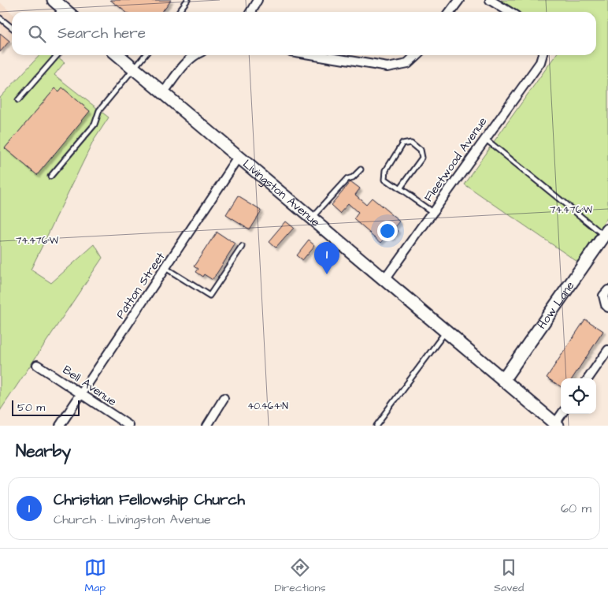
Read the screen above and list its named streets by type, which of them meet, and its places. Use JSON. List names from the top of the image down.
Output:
{
  "streets": {
    "main road": ["Livingston Avenue", "How Lane"],
    "street": ["Fleetwood Avenue", "Patton Street", "Bell Avenue"]
  },
  "crossings": [
    ["Fleetwood Avenue", "Livingston Avenue"],
    ["Livingston Avenue", "Patton Street"],
    ["Livingston Avenue", "How Lane"],
    ["Patton Street", "Bell Avenue"]
  ],
  "scale_bar": "50 m",
  "page": {
    "search": "Search here",
    "pins": "1",
    "scale": "50 m",
    "heading": "Nearby",
    "list": [
      {
        "mark": "1",
        "name": "Christian Fellowship Church",
        "note": "Church · Livingston Avenue",
        "value": "60 m"
      }
    ],
    "nav": ["Map", "Directions", "Saved"]
  },
  "coordinates": ["74.476°W", "40.464°N"]
}
